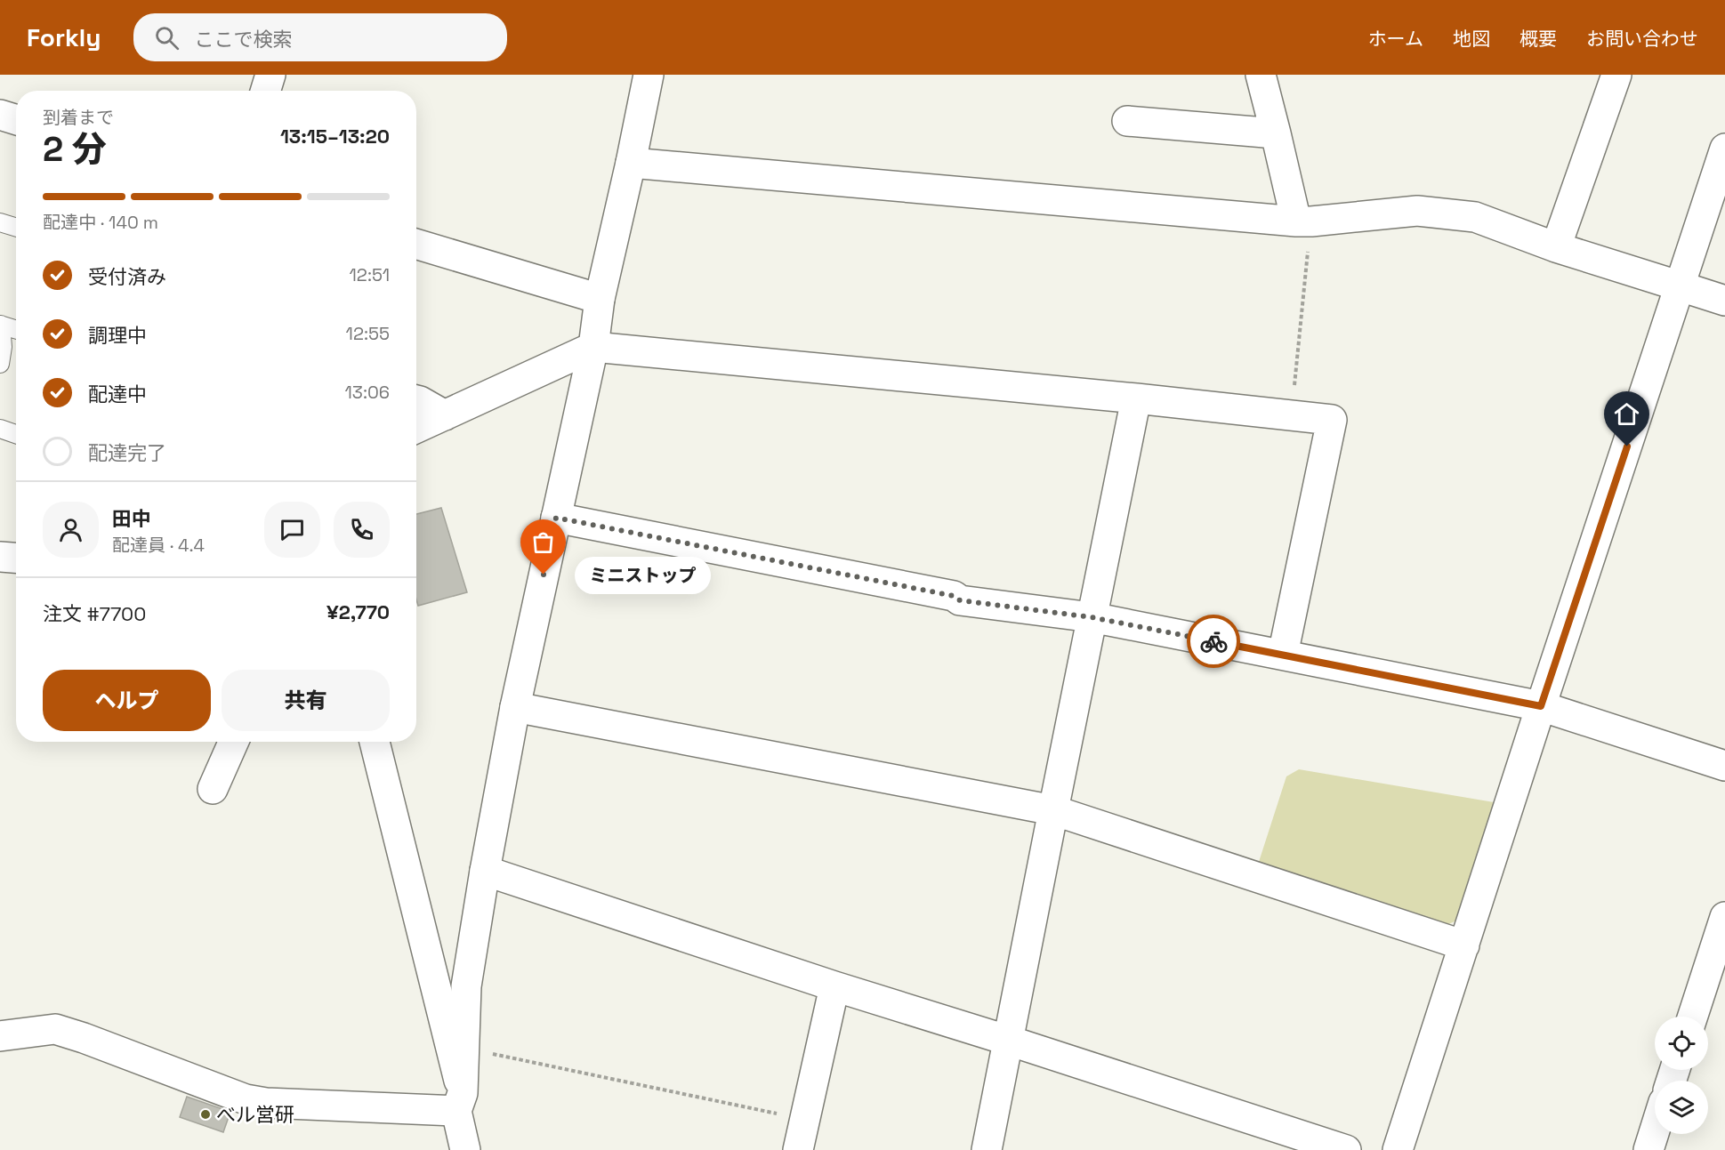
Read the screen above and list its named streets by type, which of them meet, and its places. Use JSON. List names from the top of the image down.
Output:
{
  "places": ["ミニストップ", "べル営研"],
  "page": {
    "header": "Forkly",
    "search": "ここで検索",
    "nav": [
      "ホーム",
      "地図",
      "概要",
      "お問い合わせ"
    ],
    "heading": ["2 分", "到着まで", "13:15–13:20"],
    "panel": [
      "田中",
      "配達員 · 4.4",
      "注文 #7700",
      "¥2,770"
    ],
    "bar": "配達中 · 140 m",
    "list": [
      ["受付済み", "12:51"],
      ["調理中", "12:55"],
      ["配達中", "13:06"],
      "配達完了"
    ],
    "bubble": "ミニストップ",
    "buttons": ["ヘルプ", "共有"]
  }
}
